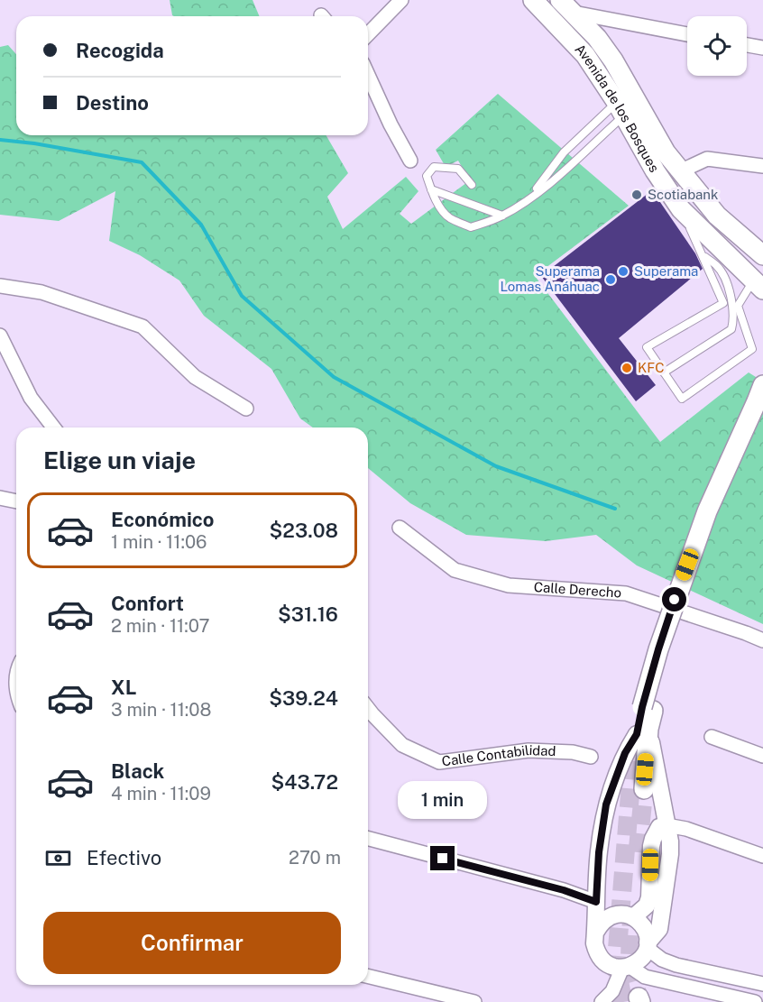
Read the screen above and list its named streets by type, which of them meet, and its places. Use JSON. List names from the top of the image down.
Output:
{
  "streets": {
    "main road": ["Avenida de los Bosques"],
    "street": ["Calle Derecho", "Calle Contabilidad"]
  },
  "places": [
    "Scotiabank",
    "Superama",
    "Superama Lomas Anáhuac",
    "KFC"
  ],
  "page": {
    "banner": ["Recogida", "Destino"],
    "heading": "Elige un viaje",
    "list": [
      {
        "name": "Económico",
        "note": "1 min · 11:06",
        "value": "$23.08"
      },
      {
        "name": "Confort",
        "note": "2 min · 11:07",
        "value": "$31.16"
      },
      {
        "name": "XL",
        "note": "3 min · 11:08",
        "value": "$39.24"
      },
      {
        "name": "Black",
        "note": "4 min · 11:09",
        "value": "$43.72"
      }
    ],
    "bubble": "1 min",
    "pay": ["Efectivo", "270 m"],
    "buttons": "Confirmar"
  }
}
